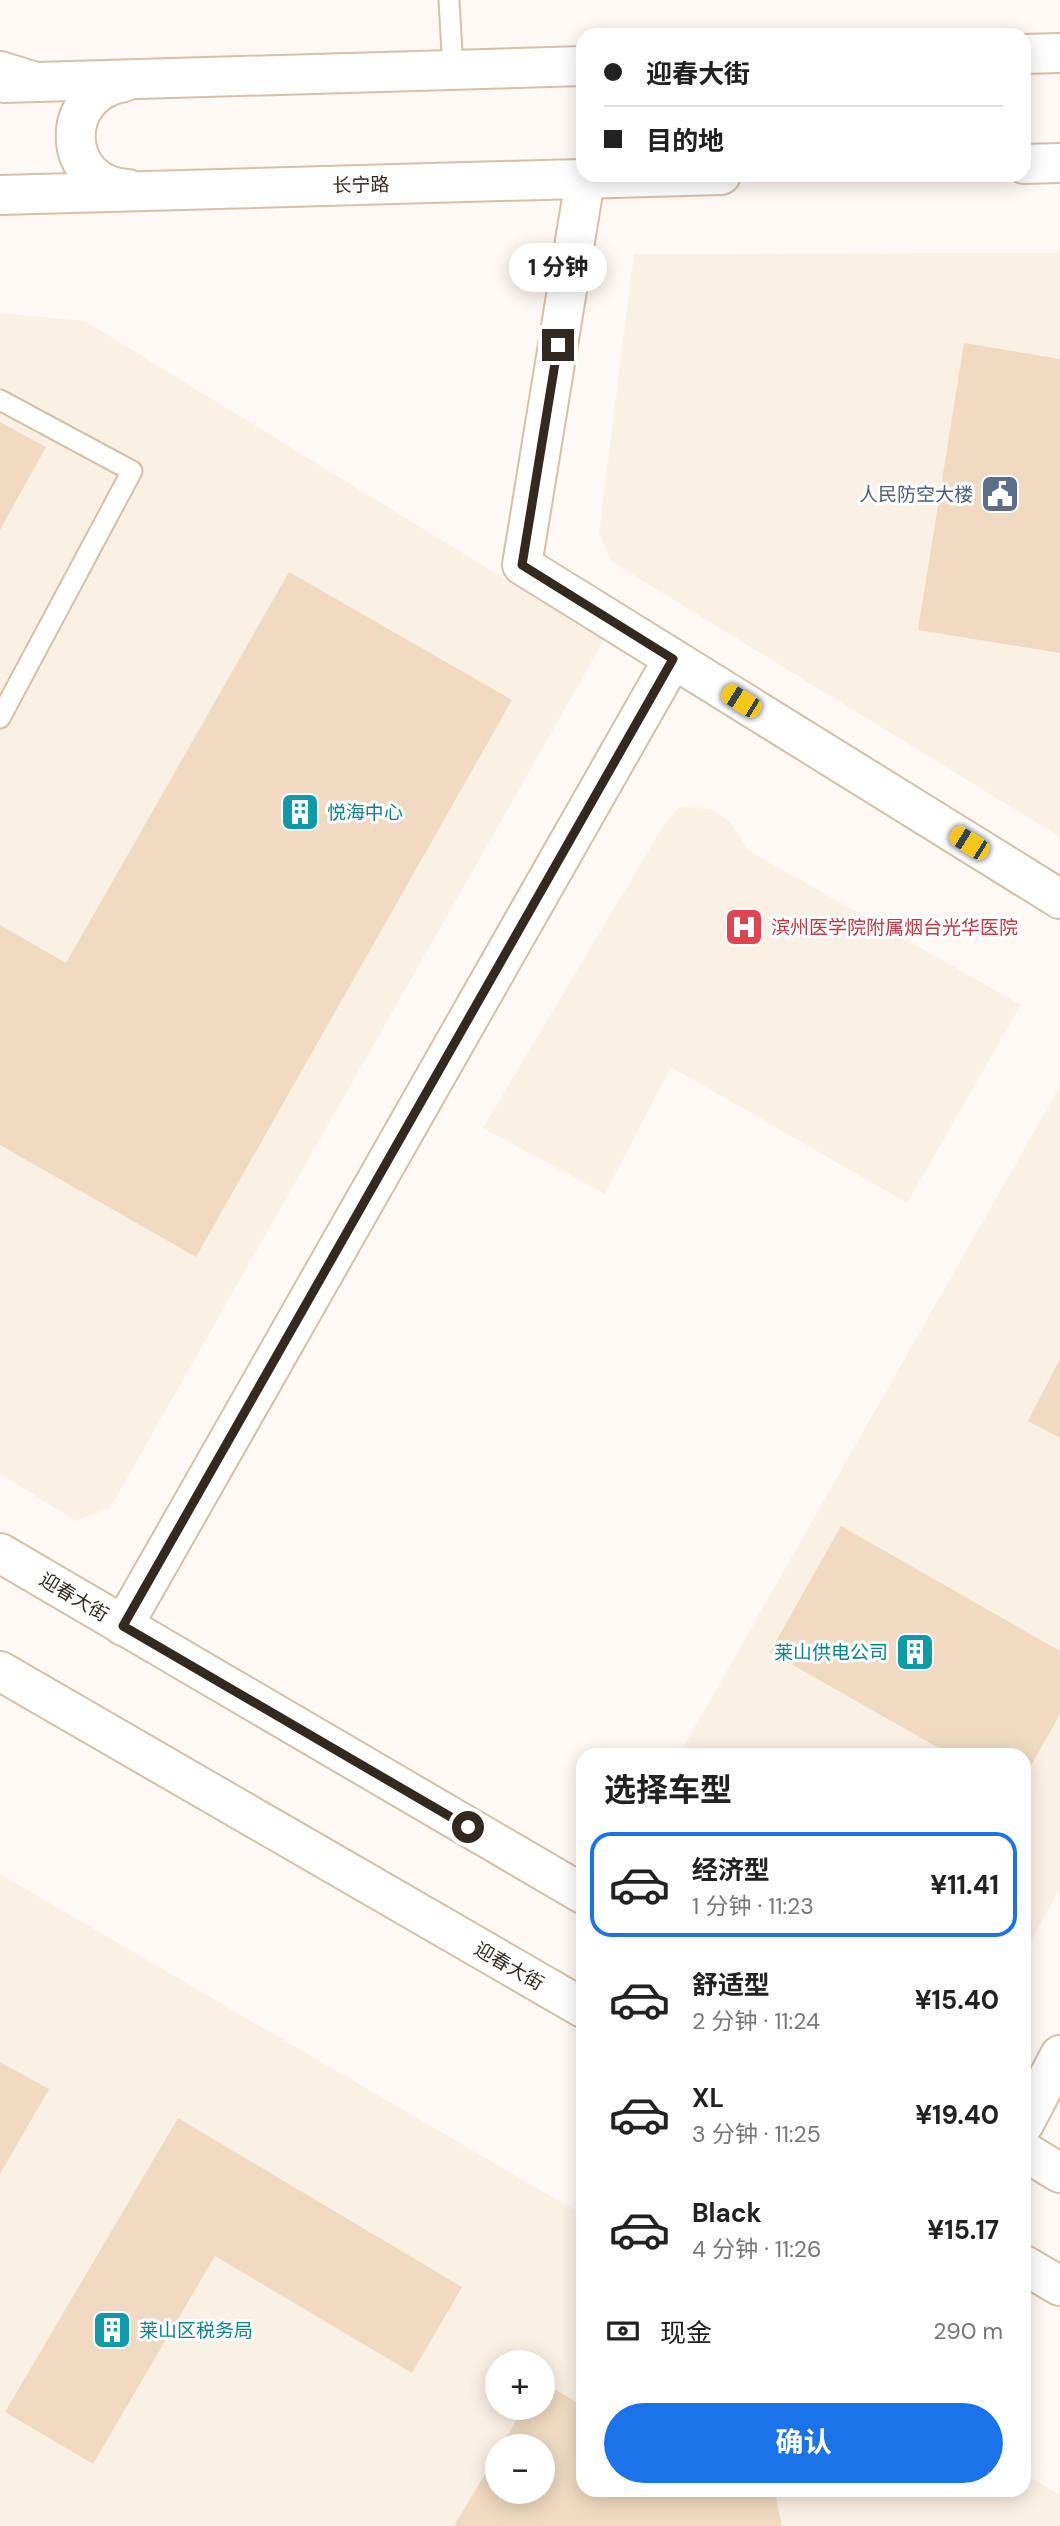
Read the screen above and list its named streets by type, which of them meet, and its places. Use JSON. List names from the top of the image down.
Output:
{
  "streets": {
    "street": ["长宁路", "迎春大街"]
  },
  "places": {
    "public building": ["人民防空大楼"],
    "building": ["悦海中心", "莱山供电公司", "莱山区税务局"],
    "hospital": ["滨州医学院附属烟台光华医院"]
  },
  "page": {
    "banner": ["迎春大街", "目的地"],
    "bubble": "1 分钟",
    "heading": "选择车型",
    "list": [
      {
        "name": "经济型",
        "note": "1 分钟 · 11:23",
        "value": "¥11.41"
      },
      {
        "name": "舒适型",
        "note": "2 分钟 · 11:24",
        "value": "¥15.40"
      },
      {
        "name": "XL",
        "note": "3 分钟 · 11:25",
        "value": "¥19.40"
      },
      {
        "name": "Black",
        "note": "4 分钟 · 11:26",
        "value": "¥15.17"
      }
    ],
    "pay": ["现金", "290 m"],
    "map_buttons": ["+", "−"],
    "buttons": "确认"
  }
}
